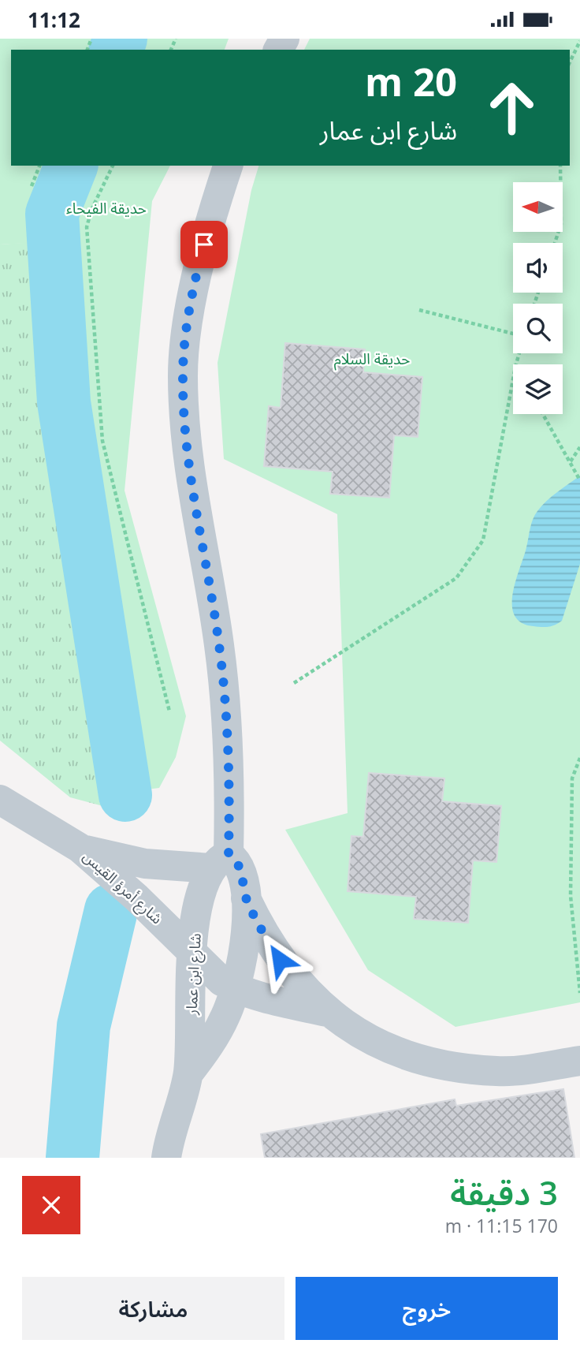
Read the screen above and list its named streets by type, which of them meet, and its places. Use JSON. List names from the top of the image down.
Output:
{
  "streets": {
    "street": ["شارع أمرؤ القيس", "شارع ابن عمار"]
  },
  "crossings": [
    ["شارع أمرؤ القيس", "شارع ابن عمار"]
  ],
  "parks": ["حديقة الفيحاء", "حديقة السلام"],
  "north": "left",
  "page": {
    "status": "11:12",
    "turn": ["20 m", "شارع ابن عمار"],
    "heading": ["3 دقيقة", "170 m · 11:15"],
    "buttons": ["خروج", "مشاركة"]
  }
}
